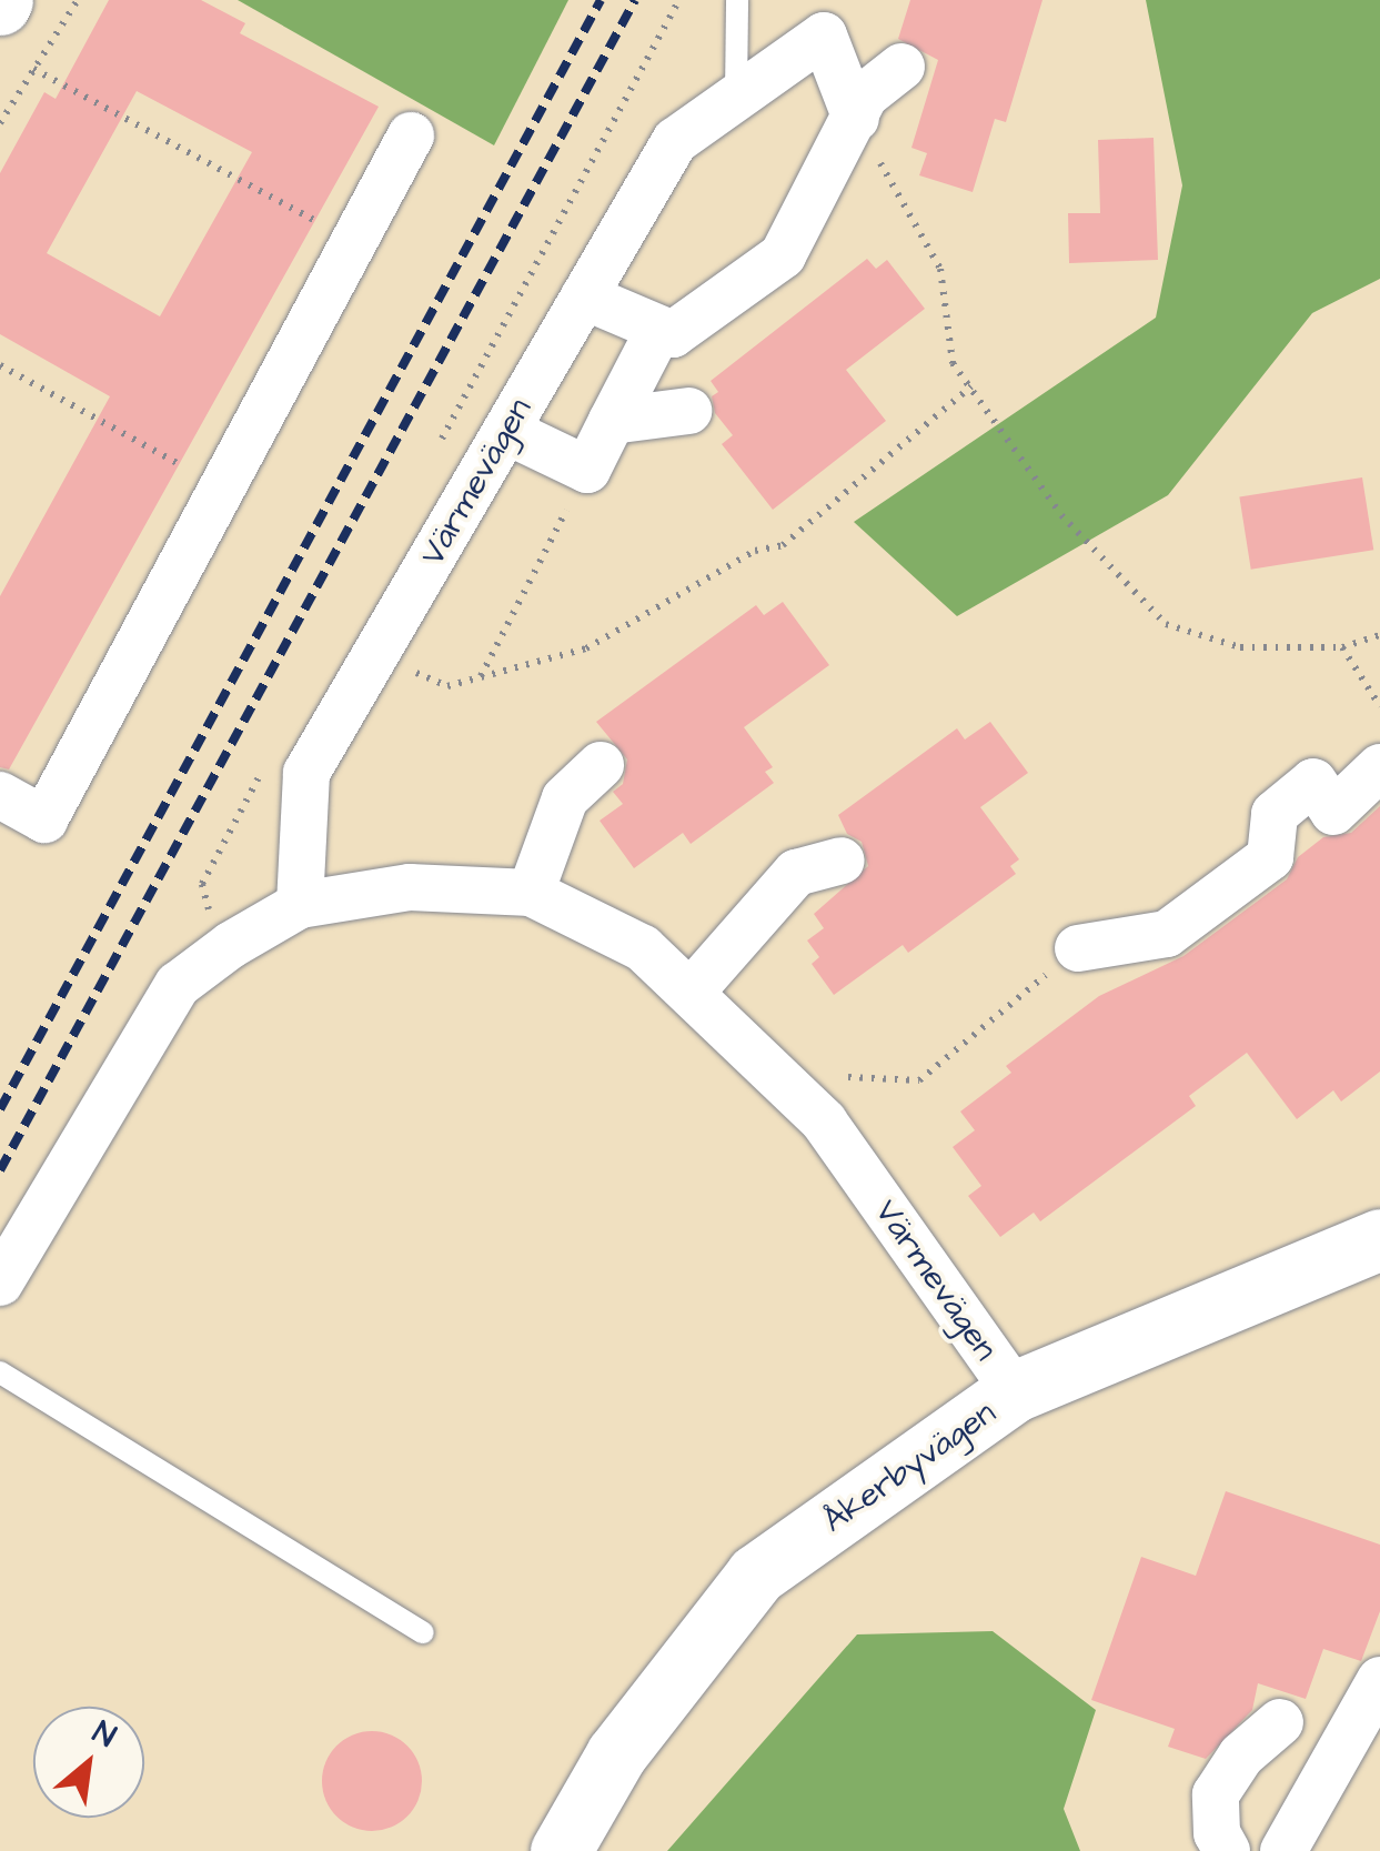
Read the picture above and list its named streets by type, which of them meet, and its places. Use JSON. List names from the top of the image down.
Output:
{
  "streets": {
    "street": ["Värmevägen", "Åkerbyvägen"]
  },
  "crossings": [
    ["Värmevägen", "Åkerbyvägen"]
  ],
  "north": "top right"
}
